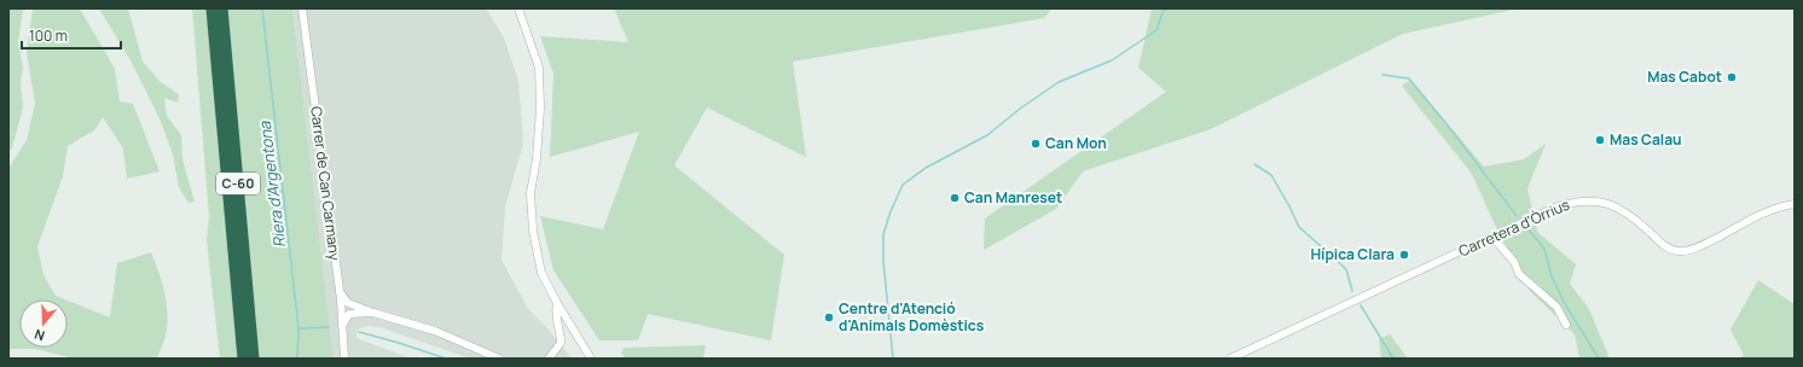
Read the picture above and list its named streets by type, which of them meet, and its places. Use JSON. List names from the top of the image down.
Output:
{
  "streets": {
    "highway": ["C-60"],
    "street": ["Carrer de Can Carmany", "Carretera d'Òrrius"]
  },
  "water": ["Riera d'Argentona"],
  "places": [
    "Mas Cabot",
    "Mas Calau",
    "Can Mon",
    "Can Manreset",
    "Hípica Clara",
    "Centre d'Atenció d'Animals Domèstics"
  ],
  "scale_bar": "100 m",
  "north": "bottom"
}
